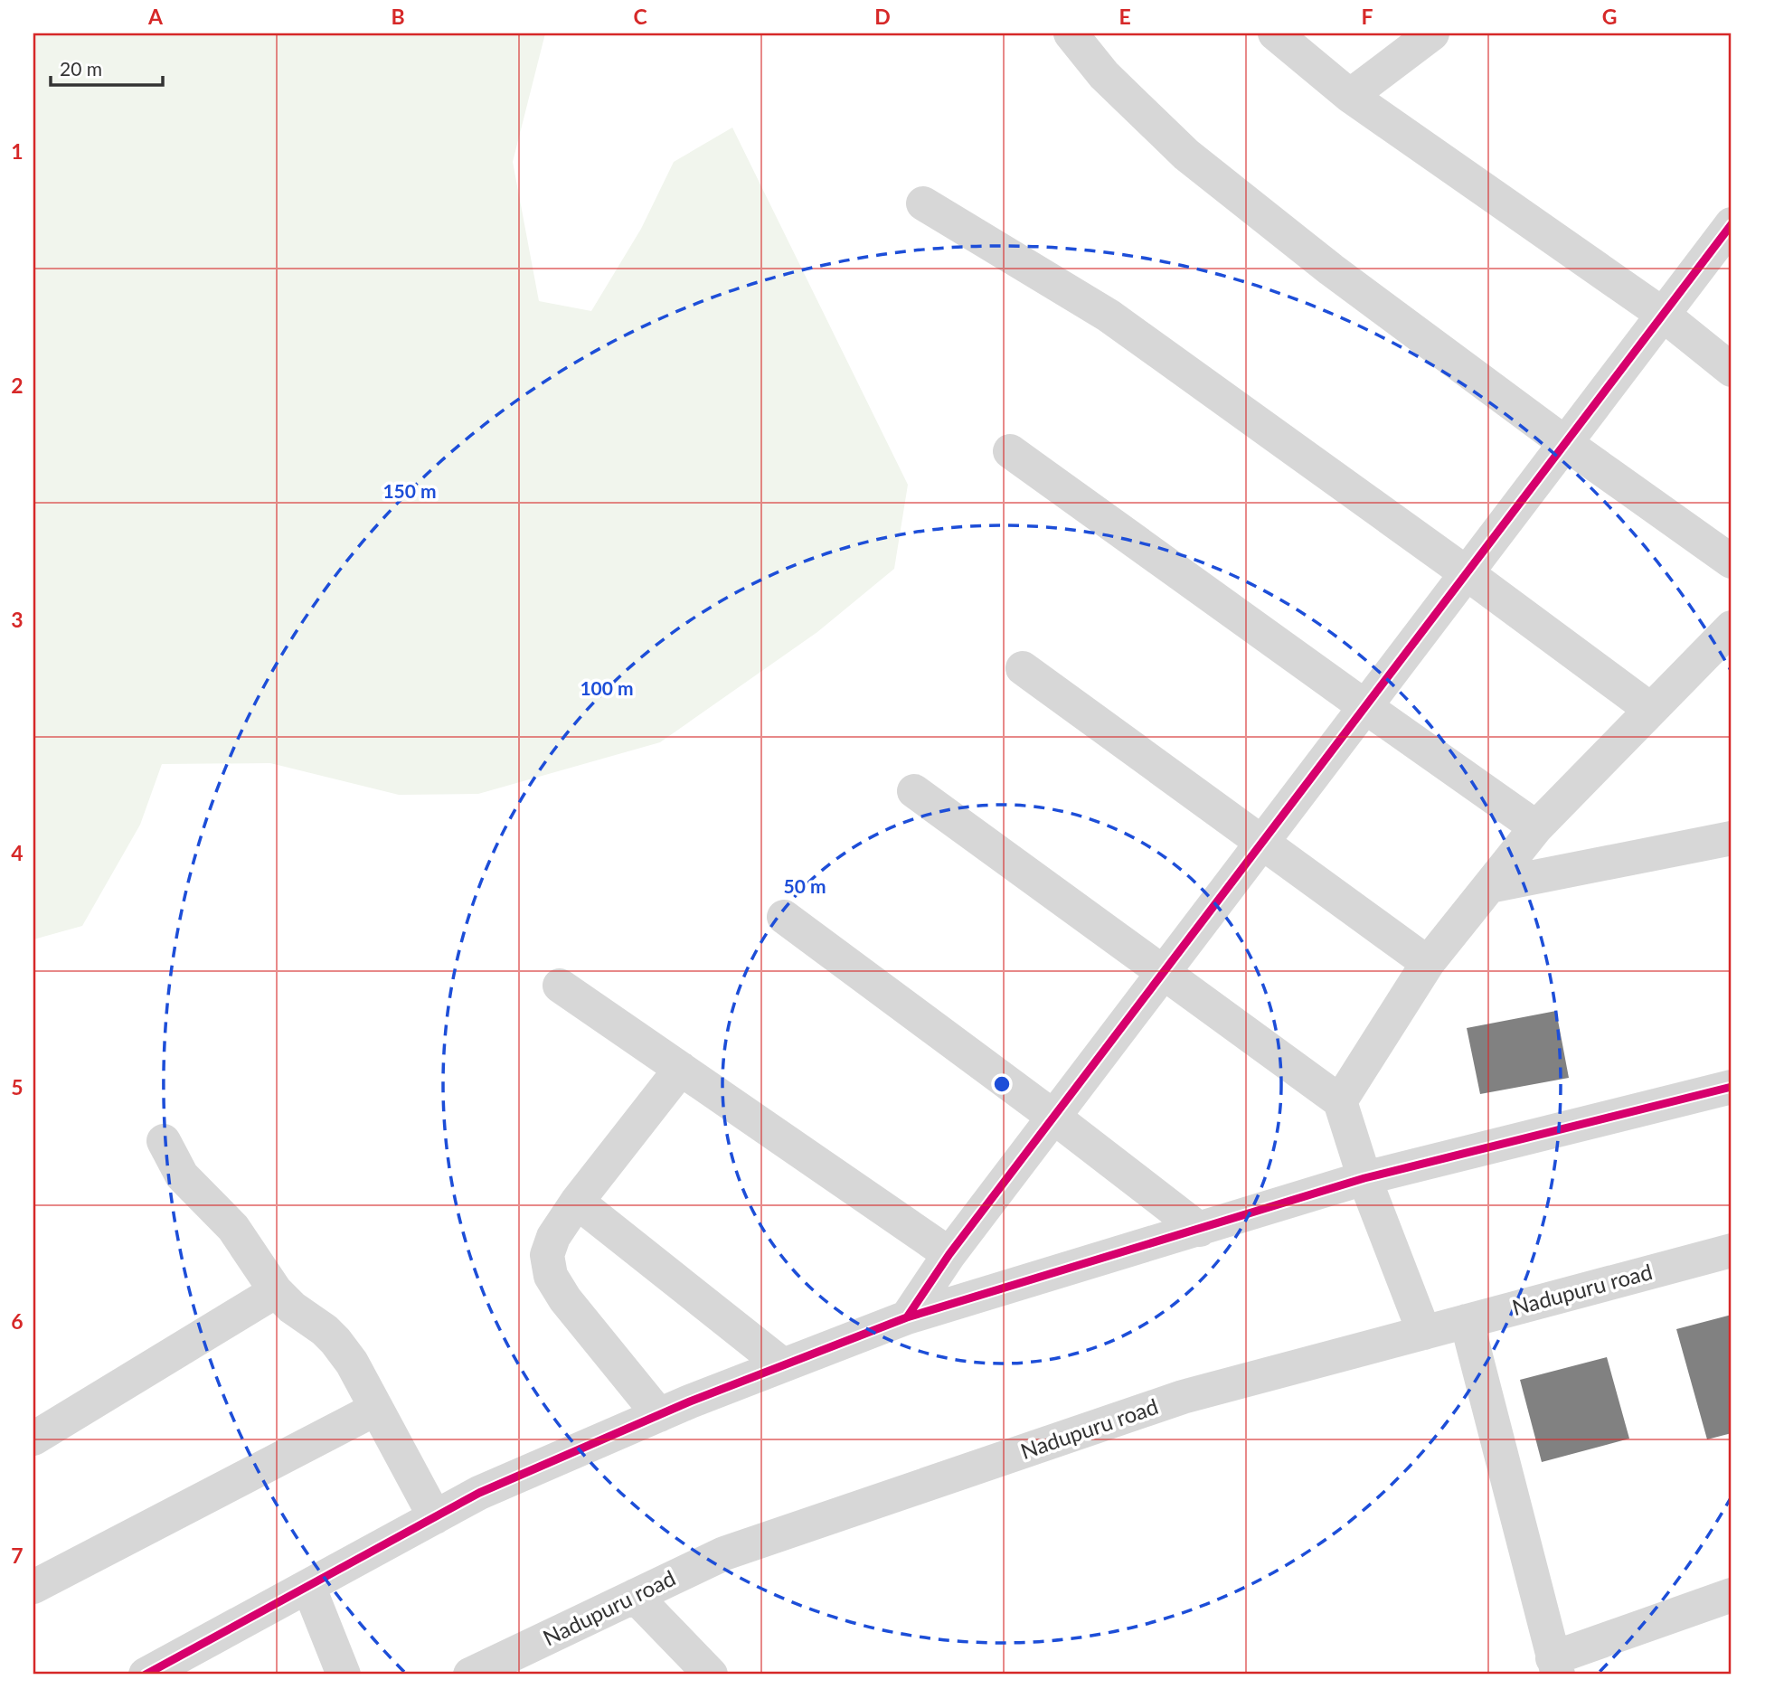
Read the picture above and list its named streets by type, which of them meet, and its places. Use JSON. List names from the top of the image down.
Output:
{
  "streets": {
    "street": ["Nadupuru road"]
  },
  "scale_bar": "20 m",
  "grid": {
    "columns": [
      "A",
      "B",
      "C",
      "D",
      "E",
      "F",
      "G"
    ],
    "rows": [
      "1",
      "2",
      "3",
      "4",
      "5",
      "6",
      "7"
    ]
  },
  "rings": ["150 m", "100 m", "50 m"]
}
